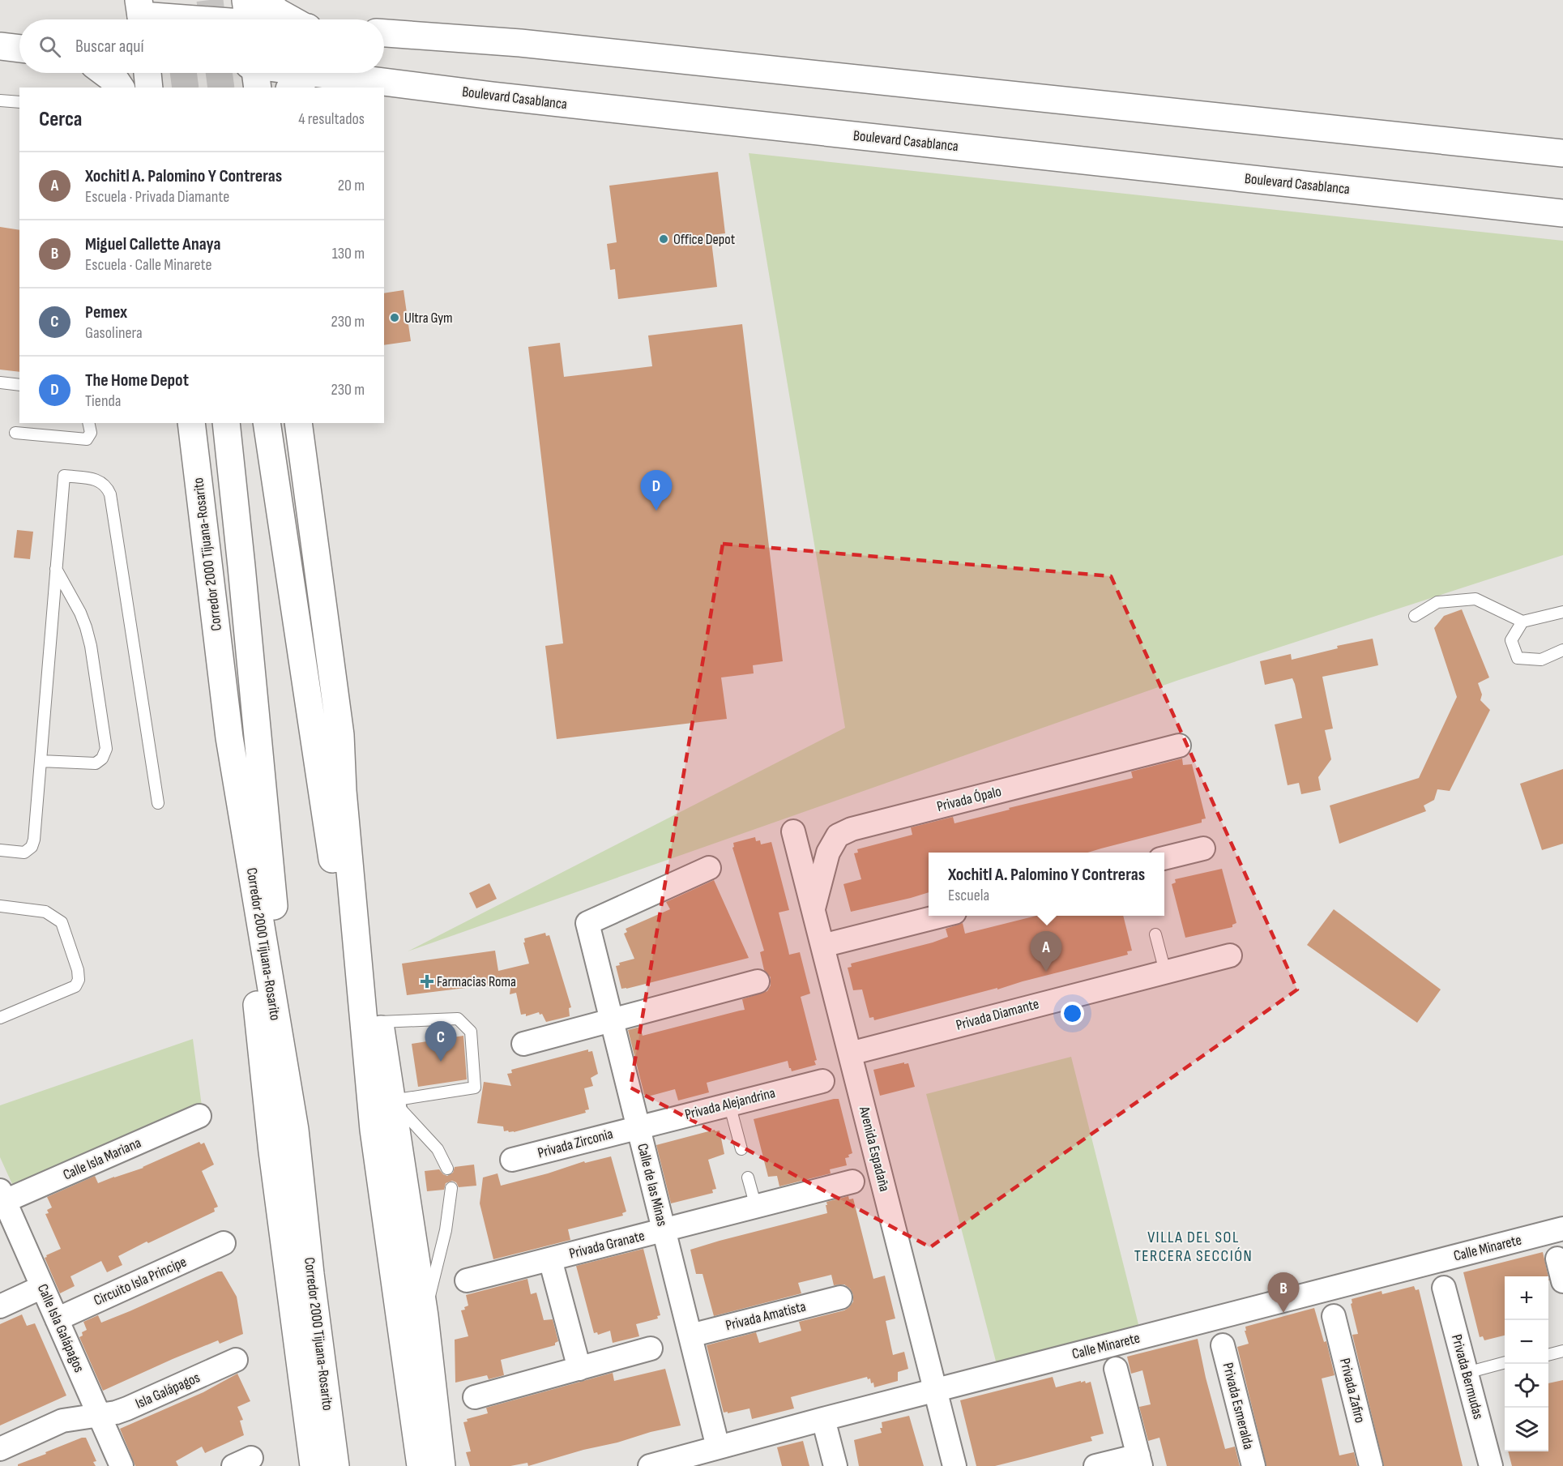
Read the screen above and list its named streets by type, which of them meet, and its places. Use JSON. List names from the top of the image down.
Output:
{
  "streets": {
    "main road": ["Boulevard Casablanca", "Corredor 2000 Tijuana-Rosarito"],
    "street": [
      "Privada Ópalo",
      "Privada Diamante",
      "Privada Alejandrina",
      "Privada Zirconia",
      "Avenida Espadaña",
      "Calle Isla Mariana",
      "Calle de las Minas",
      "Privada Granate",
      "Calle Minarete",
      "Circuito Isla Principe",
      "Privada Amatista",
      "Calle Isla Galápagos",
      "Privada Bermudas",
      "Isla Galápagos",
      "Privada Zafiro",
      "Privada Esmeralda"
    ]
  },
  "crossings": [
    ["Privada Ópalo", "Avenida Espadaña"],
    ["Privada Diamante", "Avenida Espadaña"],
    ["Privada Alejandrina", "Privada Zirconia"],
    ["Privada Alejandrina", "Calle de las Minas"],
    ["Privada Zirconia", "Calle de las Minas"],
    ["Avenida Espadaña", "Calle Minarete"],
    ["Calle Isla Mariana", "Calle Isla Galápagos"],
    ["Calle de las Minas", "Privada Granate"],
    ["Calle de las Minas", "Calle Minarete"],
    ["Calle de las Minas", "Privada Amatista"],
    ["Circuito Isla Principe", "Calle Isla Galápagos"],
    ["Calle Isla Galápagos", "Isla Galápagos"]
  ],
  "districts": ["VILLA DEL SOL TERCERA SECCIÓN"],
  "places": {
    "other": ["Office Depot", "Ultra Gym"],
    "health": ["Farmacias Roma"]
  },
  "page": {
    "search": "Buscar aquí",
    "heading": ["Cerca", "4 resultados"],
    "list": [
      {
        "mark": "A",
        "name": "Xochitl A. Palomino Y Contreras",
        "note": "Escuela · Privada Diamante",
        "value": "20 m"
      },
      {
        "mark": "B",
        "name": "Miguel Callette Anaya",
        "note": "Escuela · Calle Minarete",
        "value": "130 m"
      },
      {
        "mark": "C",
        "name": "Pemex",
        "note": "Gasolinera",
        "value": "230 m"
      },
      {
        "mark": "D",
        "name": "The Home Depot",
        "note": "Tienda",
        "value": "230 m"
      }
    ],
    "pins": [
      "D",
      "A",
      "C",
      "B"
    ],
    "popup": ["Xochitl A. Palomino Y Contreras", "Escuela"],
    "map_buttons": ["+", "−"]
  }
}
